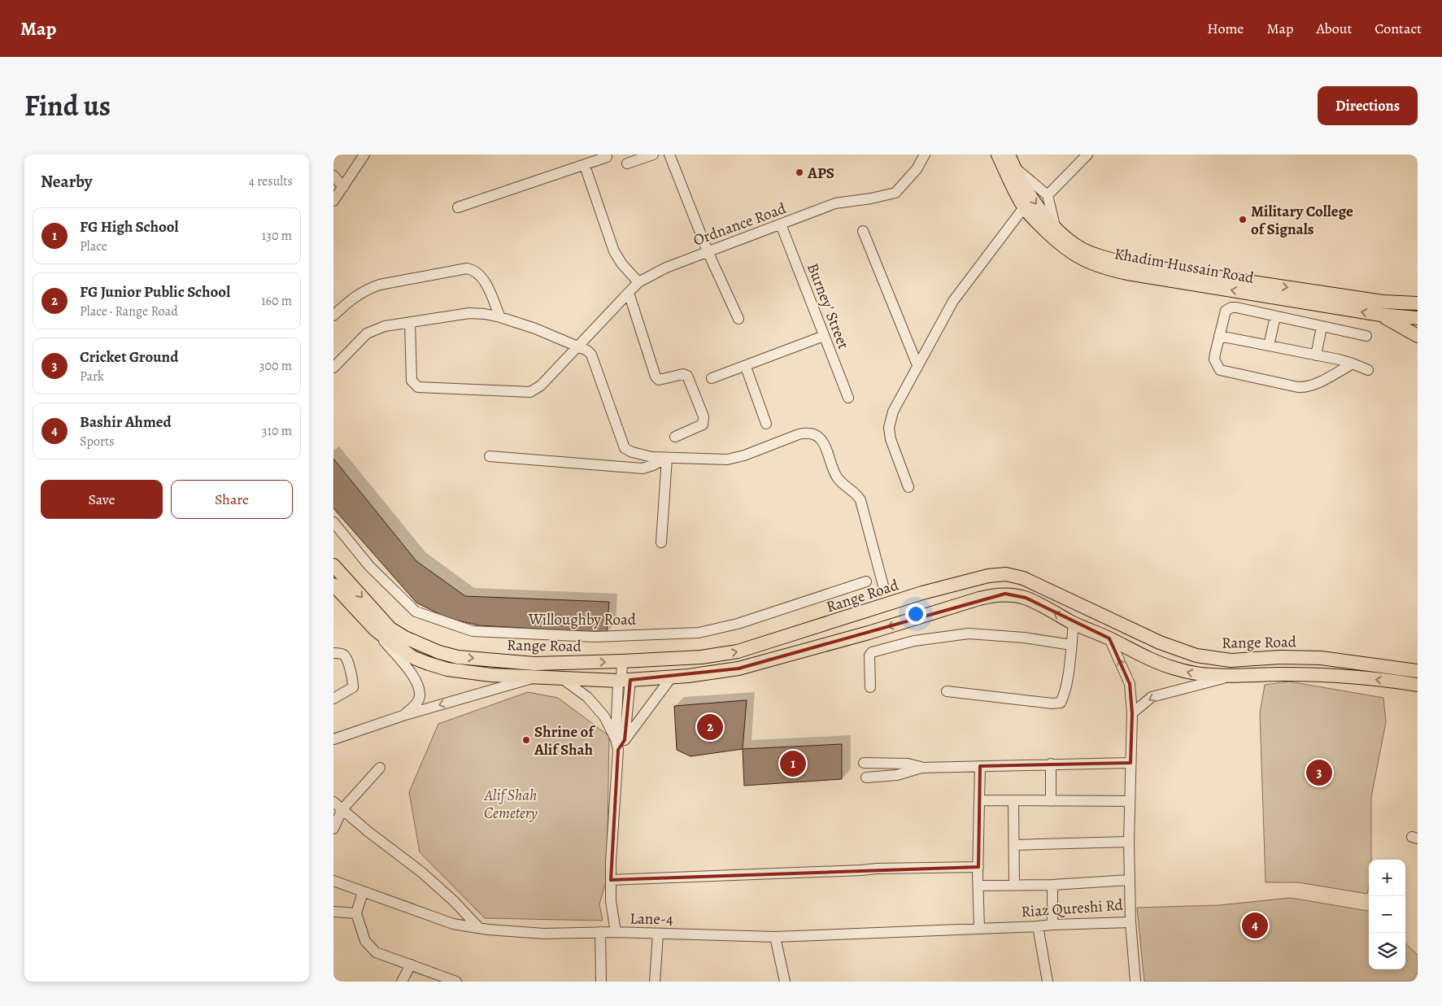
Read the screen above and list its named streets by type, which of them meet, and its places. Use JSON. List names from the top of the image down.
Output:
{
  "streets": {
    "main road": ["Khadim Hussain Road", "Range Road"],
    "street": [
      "Ordnance Road",
      "Burney' Street",
      "Willoughby Road",
      "Riaz Qureshi Rd",
      "Lane-4"
    ]
  },
  "crossings": [
    ["Ordnance Road", "Burney' Street"],
    ["Range Road", "Lane-4"],
    ["Riaz Qureshi Rd", "Lane-4"]
  ],
  "parks": ["Alif Shah Cemetery"],
  "places": ["APS", "Military College of Signals", "Shrine of Alif Shah"],
  "page": {
    "header": "Map",
    "nav": [
      "Home",
      "Map",
      "About",
      "Contact"
    ],
    "title": "Find us",
    "buttons": [
      "Directions",
      ["Save", "Share"]
    ],
    "heading": ["Nearby", "4 results"],
    "list": [
      {
        "mark": "1",
        "name": "FG High School",
        "note": "Place",
        "value": "130 m"
      },
      {
        "mark": "2",
        "name": "FG Junior Public School",
        "note": "Place · Range Road",
        "value": "160 m"
      },
      {
        "mark": "3",
        "name": "Cricket Ground",
        "note": "Park",
        "value": "300 m"
      },
      {
        "mark": "4",
        "name": "Bashir Ahmed",
        "note": "Sports",
        "value": "310 m"
      }
    ],
    "pins": [
      "2",
      "1",
      "3",
      "4"
    ],
    "map_buttons": ["+", "−"]
  }
}
